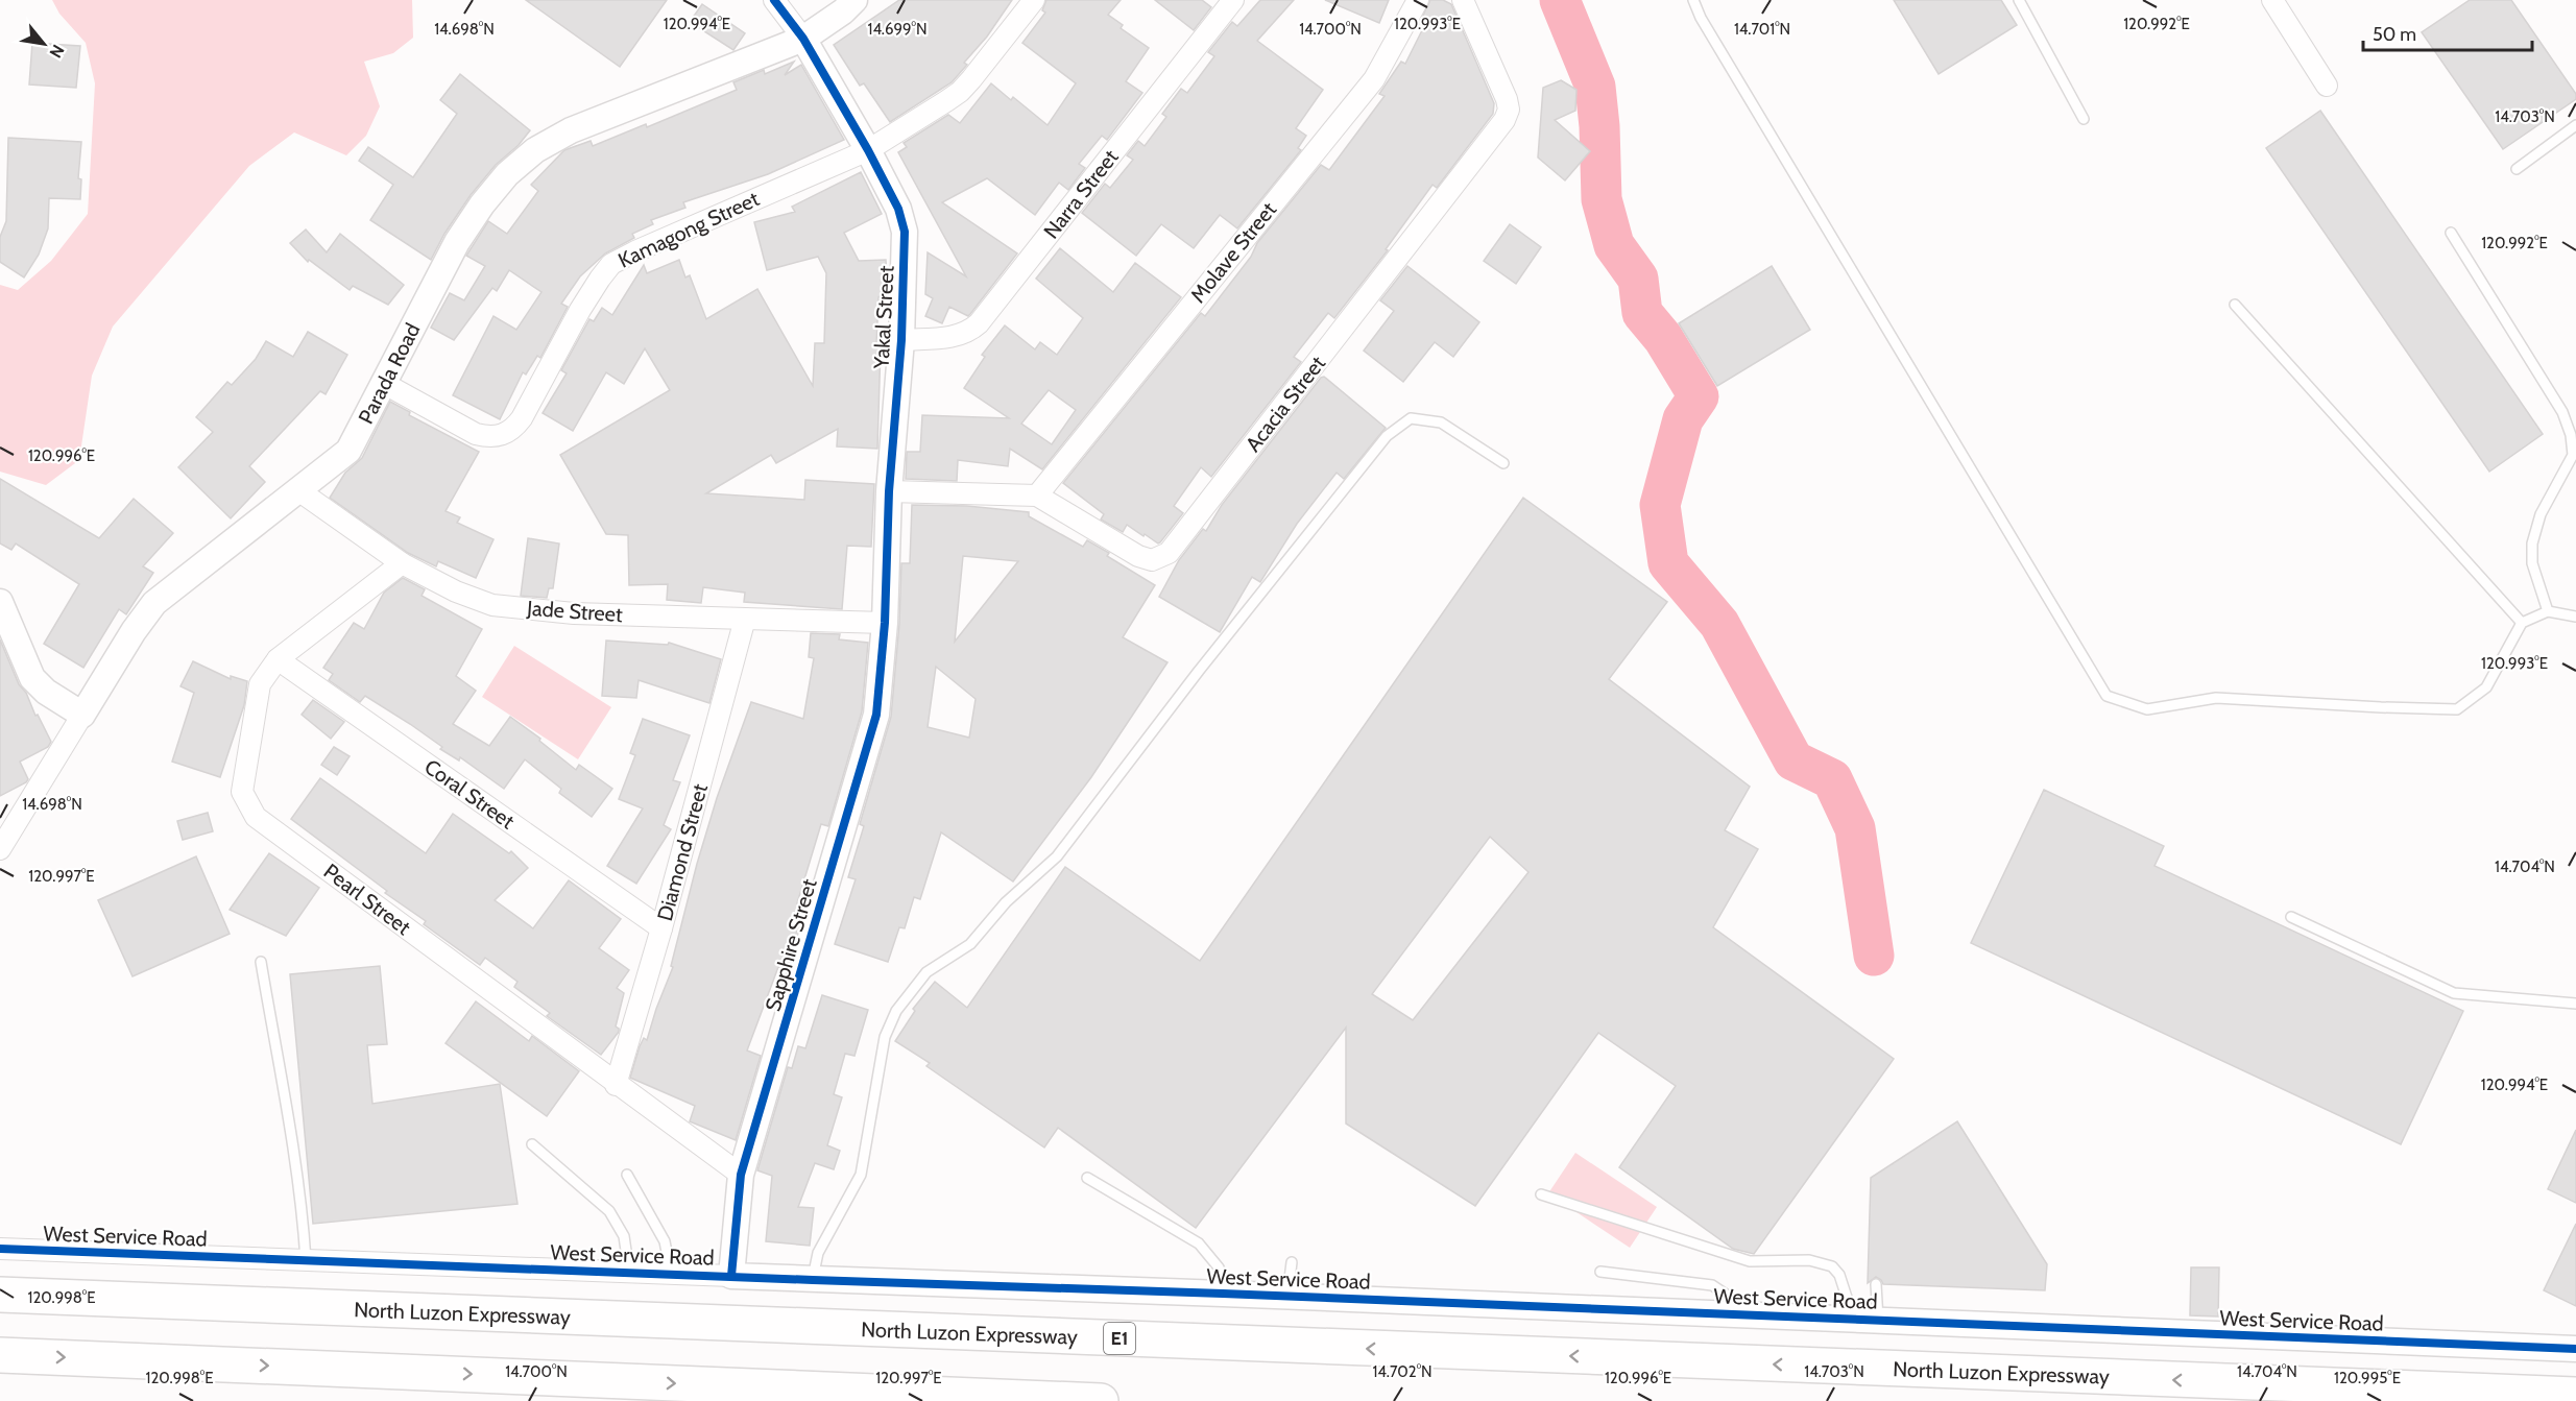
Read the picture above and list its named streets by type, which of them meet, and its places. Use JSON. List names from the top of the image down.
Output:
{
  "streets": {
    "highway": ["North Luzon Expressway", "E1"],
    "street": [
      "Narra Street",
      "Kamagong Street",
      "Molave Street",
      "Yakal Street",
      "Parada Road",
      "Acacia Street",
      "Jade Street",
      "Coral Street",
      "Diamond Street",
      "Pearl Street",
      "Sapphire Street",
      "West Service Road"
    ]
  },
  "crossings": [
    ["Narra Street", "Yakal Street"],
    ["Kamagong Street", "Yakal Street"],
    ["Kamagong Street", "Parada Road"],
    ["Molave Street", "Acacia Street"],
    ["Yakal Street", "Parada Road"],
    ["Yakal Street", "Acacia Street"],
    ["Yakal Street", "Jade Street"],
    ["Yakal Street", "Sapphire Street"],
    ["Parada Road", "Jade Street"],
    ["Jade Street", "Diamond Street"],
    ["Jade Street", "Pearl Street"],
    ["Jade Street", "Sapphire Street"],
    ["Coral Street", "Diamond Street"],
    ["Coral Street", "Pearl Street"],
    ["Diamond Street", "Pearl Street"],
    ["Pearl Street", "Sapphire Street"],
    ["Sapphire Street", "West Service Road"]
  ],
  "scale_bar": "50 m",
  "north": "bottom right",
  "coordinates": [
    "120.992°E",
    "120.994°E",
    "120.993°E",
    "14.698°N",
    "14.699°N",
    "14.700°N",
    "14.701°N",
    "14.703°N",
    "120.996°E",
    "14.704°N",
    "120.997°E",
    "120.998°E",
    "14.702°N",
    "120.995°E"
  ]
}
